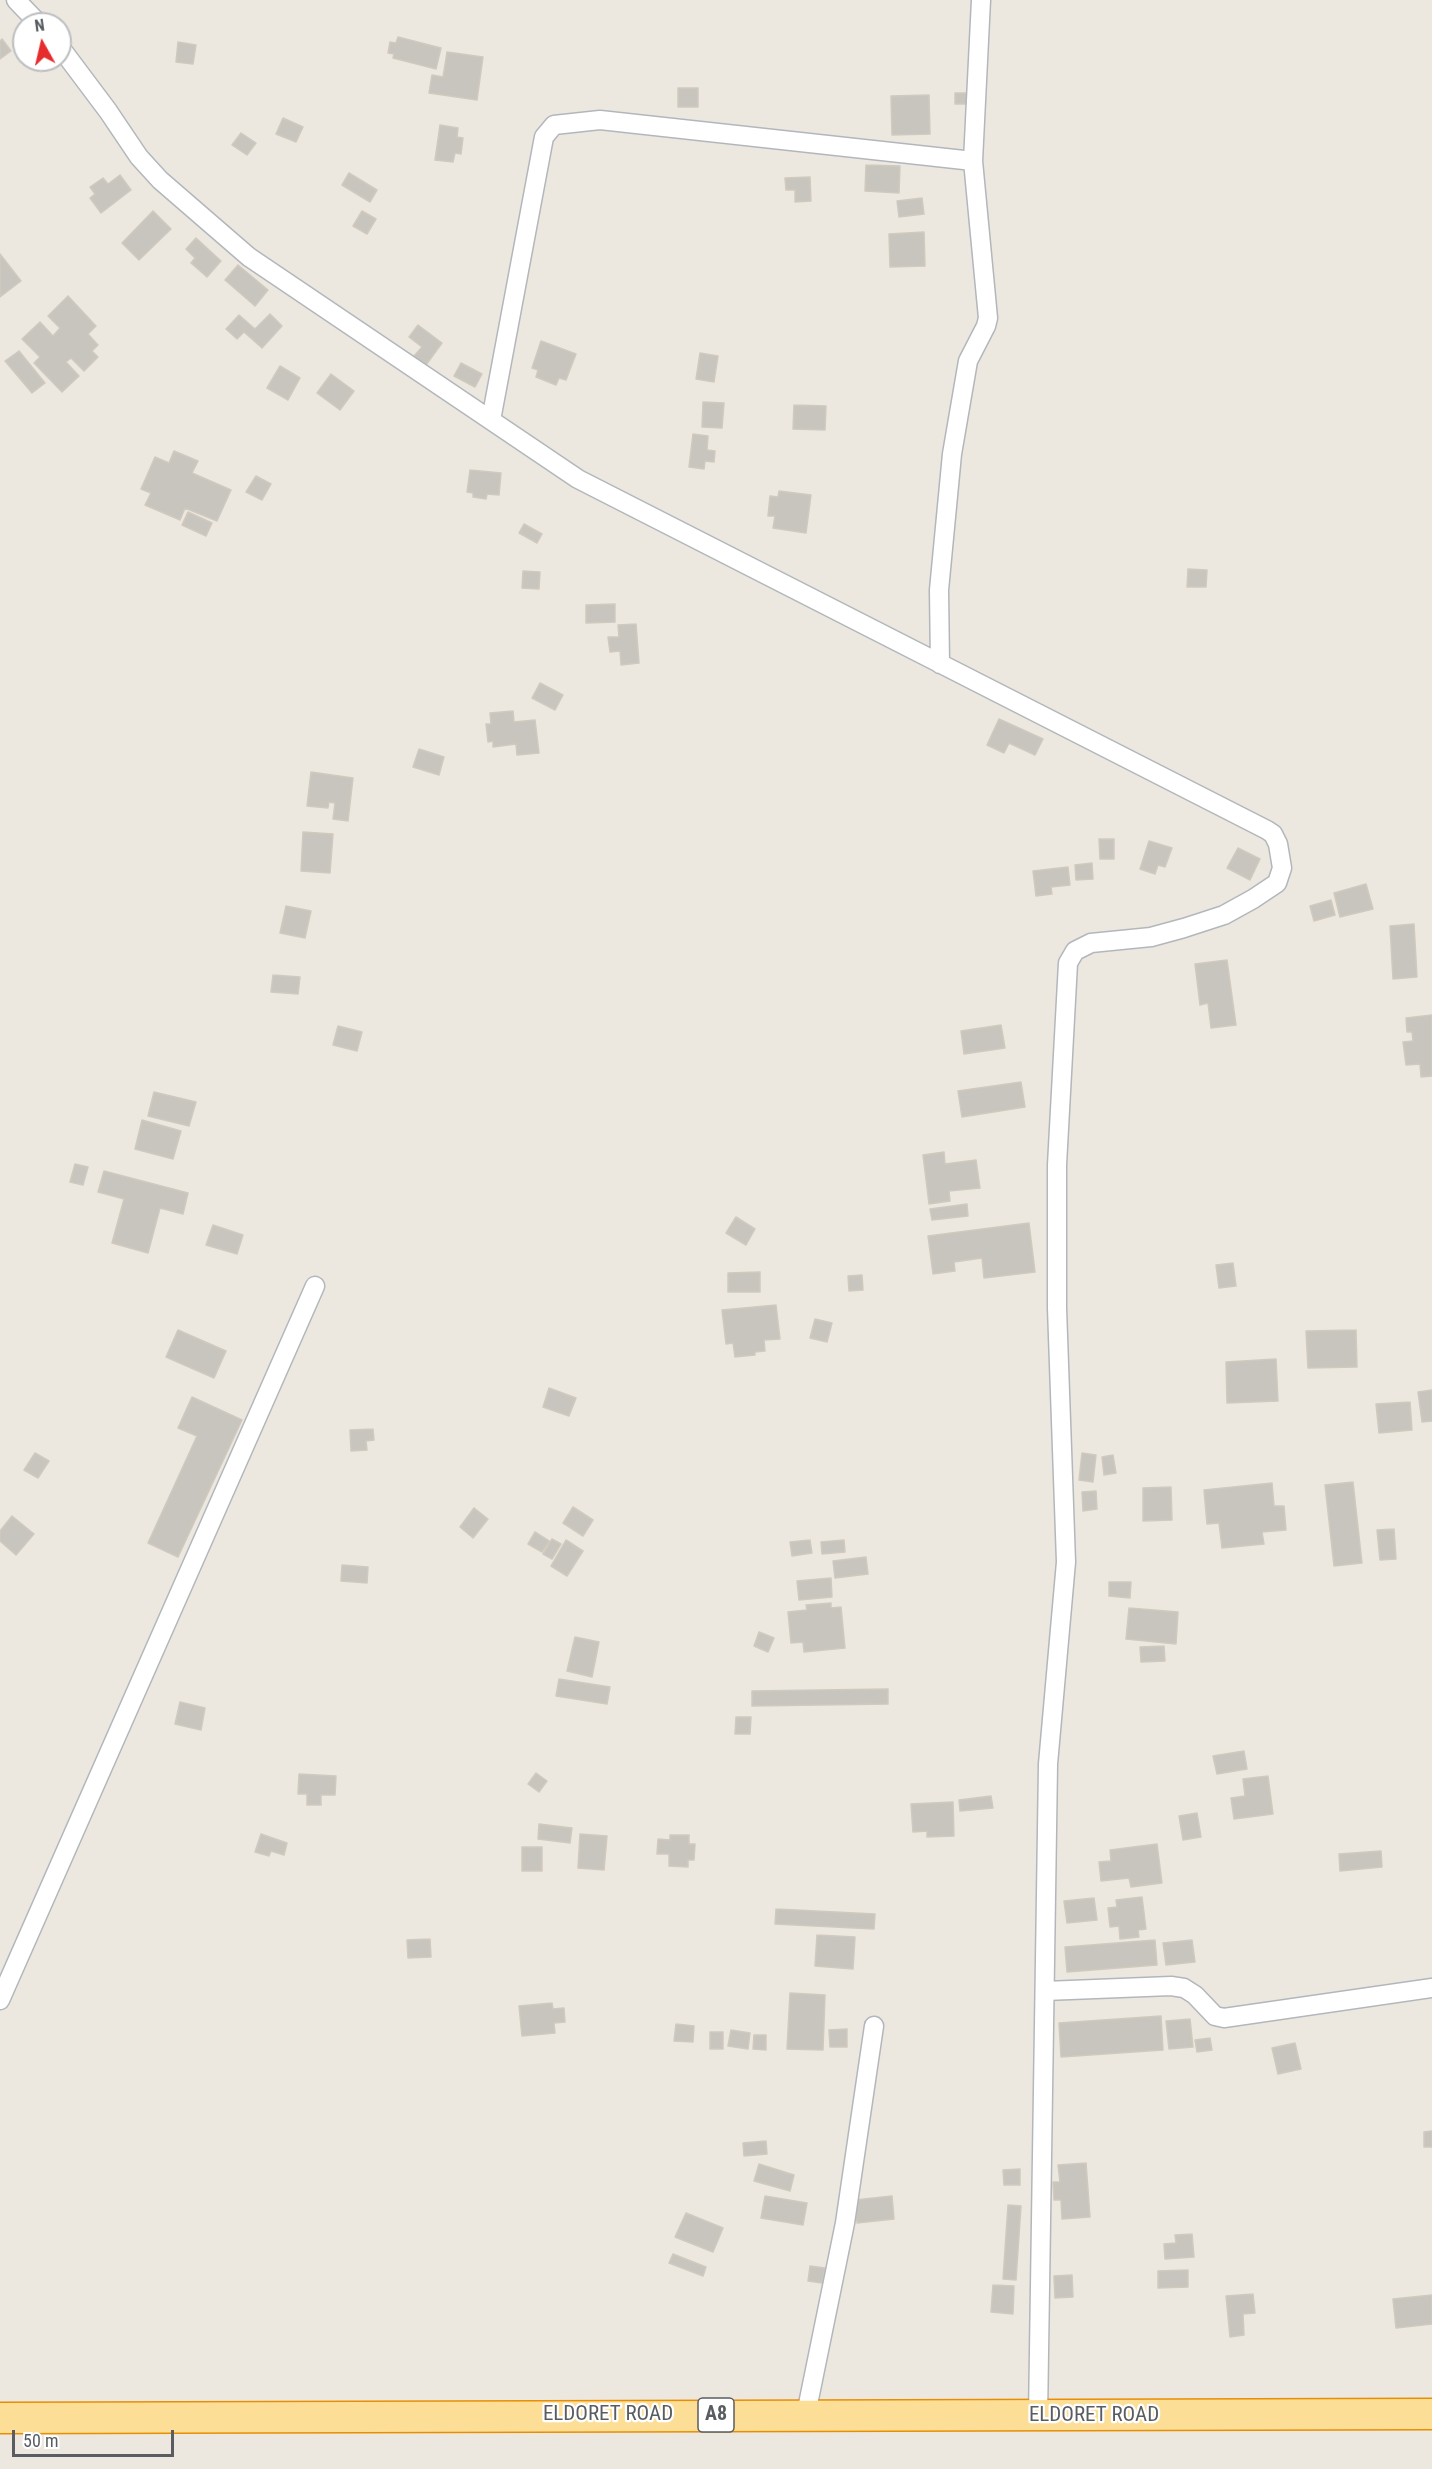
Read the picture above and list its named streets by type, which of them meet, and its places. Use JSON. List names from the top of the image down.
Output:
{
  "streets": {
    "highway": ["ELDORET ROAD", "A8"]
  },
  "scale_bar": "50 m",
  "north": "top"
}
